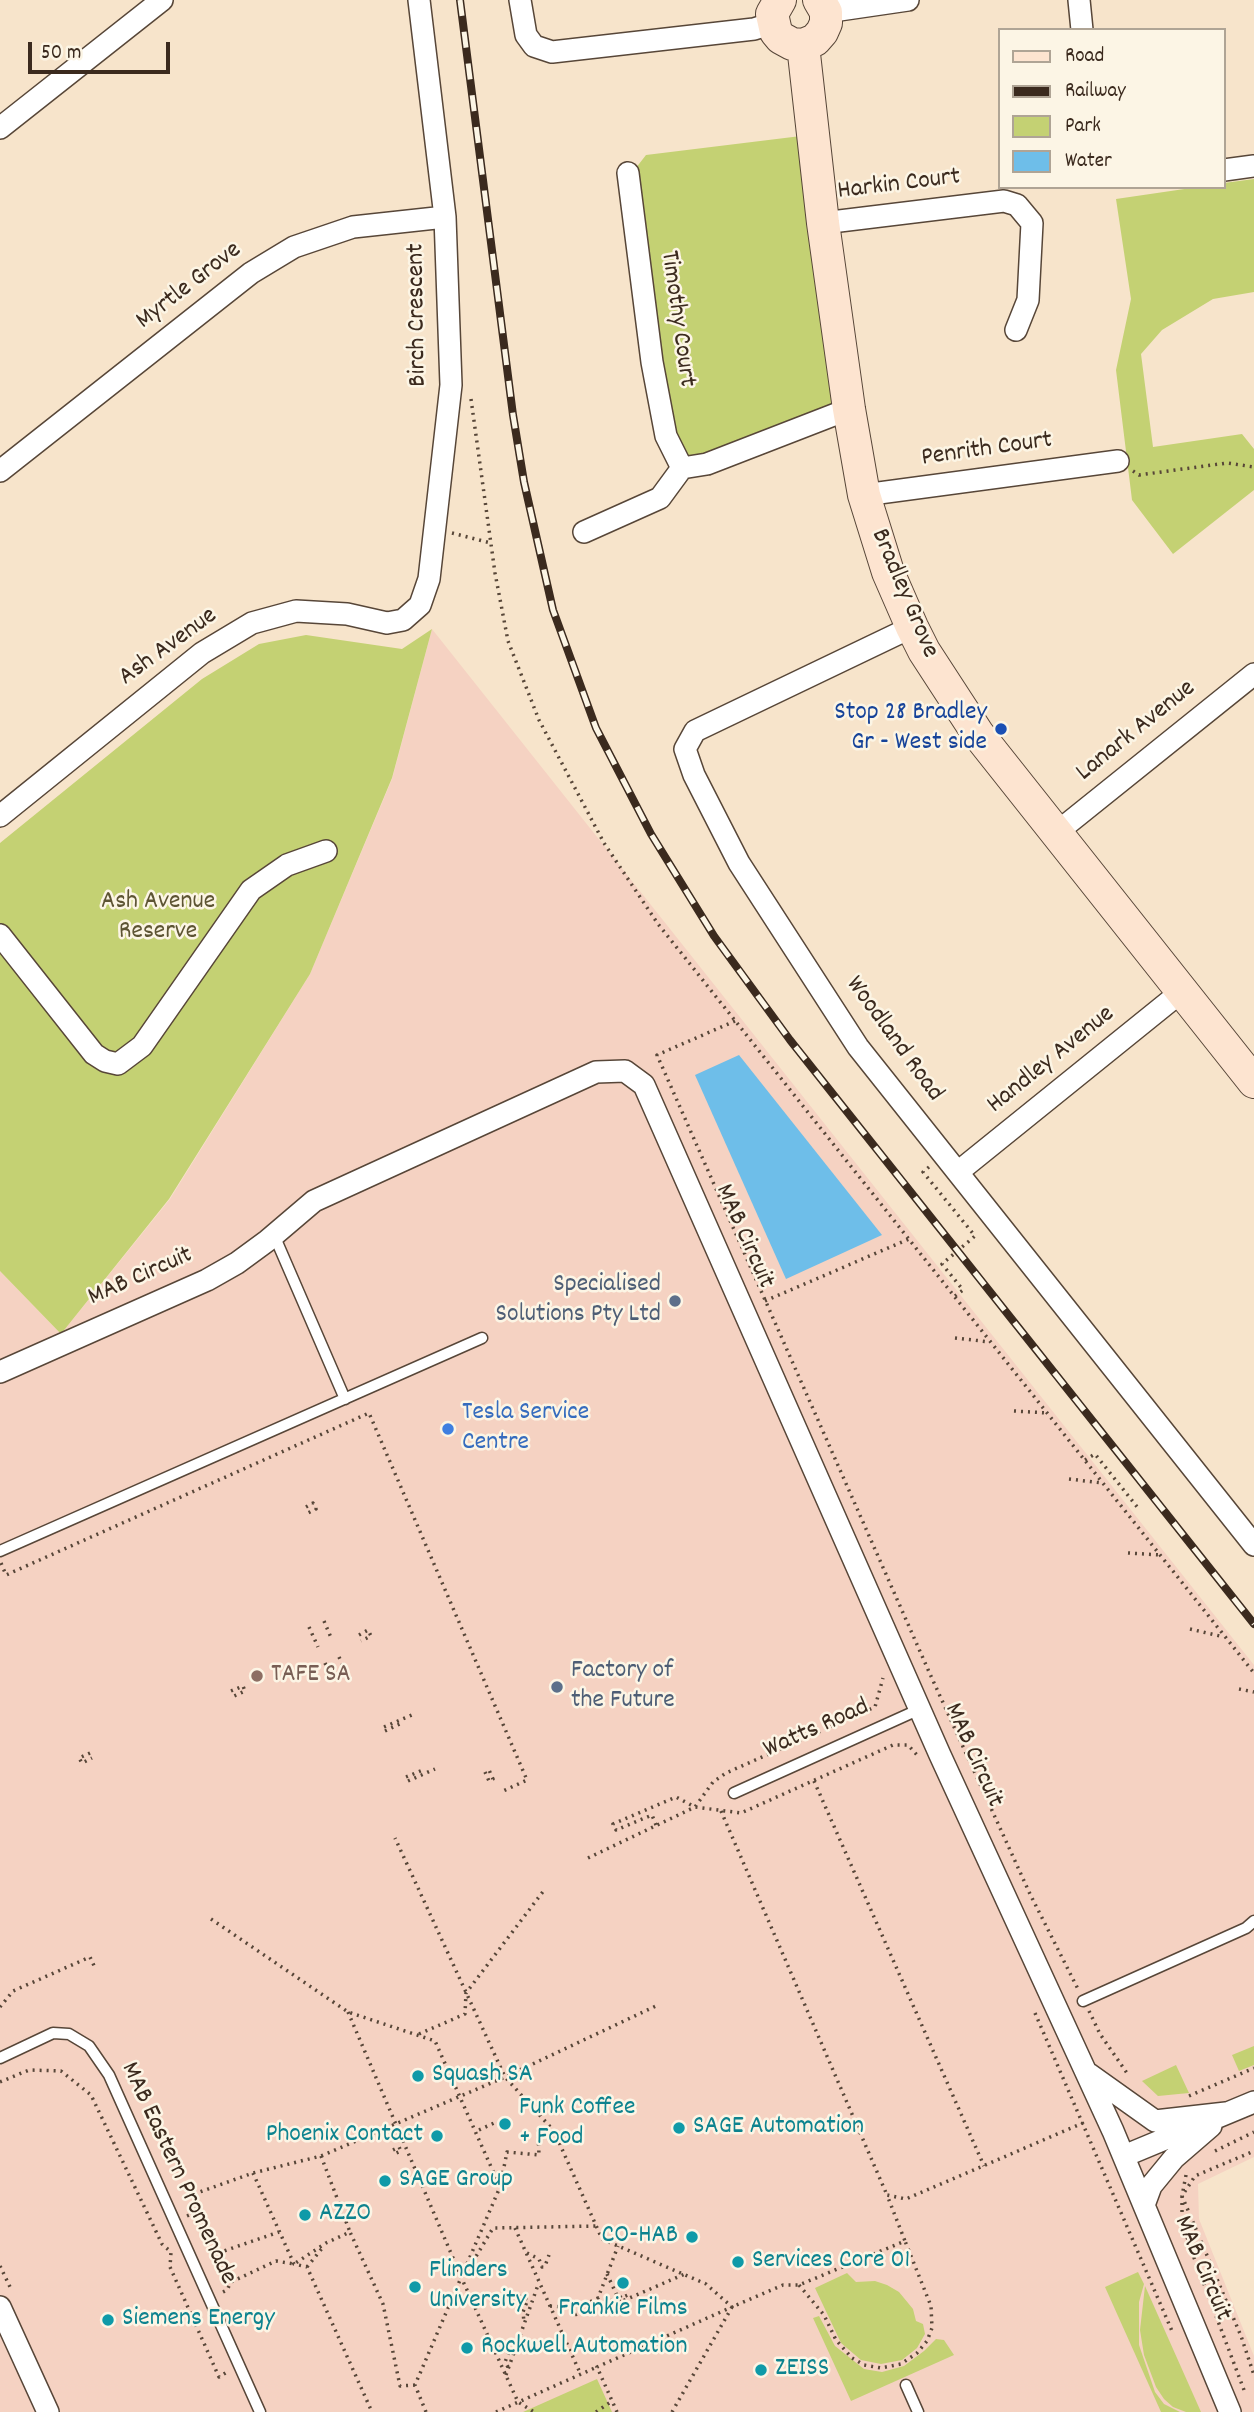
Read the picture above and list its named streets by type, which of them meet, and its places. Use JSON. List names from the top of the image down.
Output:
{
  "streets": {
    "street": [
      "Harkin Court",
      "Myrtle Grove",
      "Birch Crescent",
      "Timothy Court",
      "Penrith Court",
      "Bradley Grove",
      "Ash Avenue",
      "Lanark Avenue",
      "Woodland Road",
      "Handley Avenue",
      "MAB Circuit"
    ],
    "lane": ["Watts Road", "MAB Eastern Promenade"]
  },
  "crossings": [
    ["Harkin Court", "Bradley Grove"],
    ["Myrtle Grove", "Birch Crescent"],
    ["Birch Crescent", "Ash Avenue"],
    ["Penrith Court", "Bradley Grove"],
    ["Bradley Grove", "Lanark Avenue"],
    ["Bradley Grove", "Woodland Road"],
    ["Bradley Grove", "Handley Avenue"],
    ["Woodland Road", "Handley Avenue"],
    ["MAB Circuit", "Watts Road"]
  ],
  "parks": ["Ash Avenue Reserve"],
  "places": [
    "Stop 28 Bradley Gr - West side",
    "Specialised Solutions Pty Ltd",
    "Tesla Service Centre",
    "TAFE SA",
    "Factory of the Future",
    "Squash SA",
    "Funk Coffee + Food",
    "SAGE Automation",
    "Phoenix Contact",
    "SAGE Group",
    "AZZO",
    "CO-HAB",
    "Services Core 01",
    "Frankie Films",
    "Flinders University",
    "Siemens Energy",
    "Rockwell Automation",
    "ZEISS"
  ],
  "legend": [
    "Road",
    "Railway",
    "Park",
    "Water"
  ],
  "scale_bar": "50 m"
}
